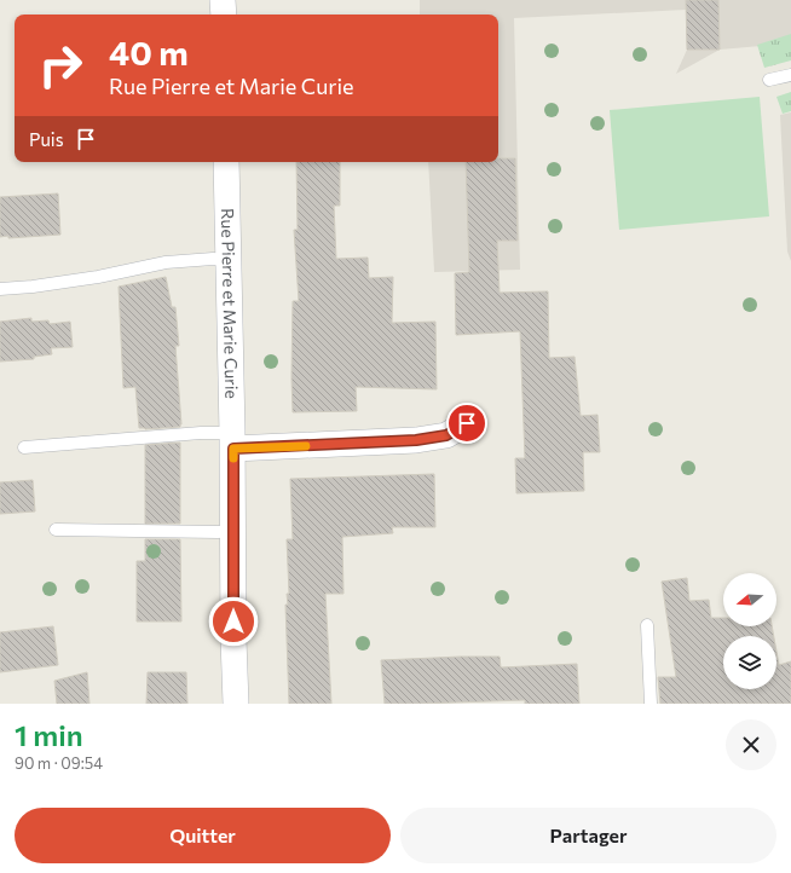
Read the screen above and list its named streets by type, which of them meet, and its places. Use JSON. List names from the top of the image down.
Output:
{
  "streets": {
    "street": ["Rue Pierre et Marie Curie"]
  },
  "north": "left",
  "page": {
    "turn": ["40 m", "Rue Pierre et Marie Curie"],
    "then": "Puis",
    "heading": ["1 min", "90 m · 09:54"],
    "buttons": ["Quitter", "Partager"]
  }
}
